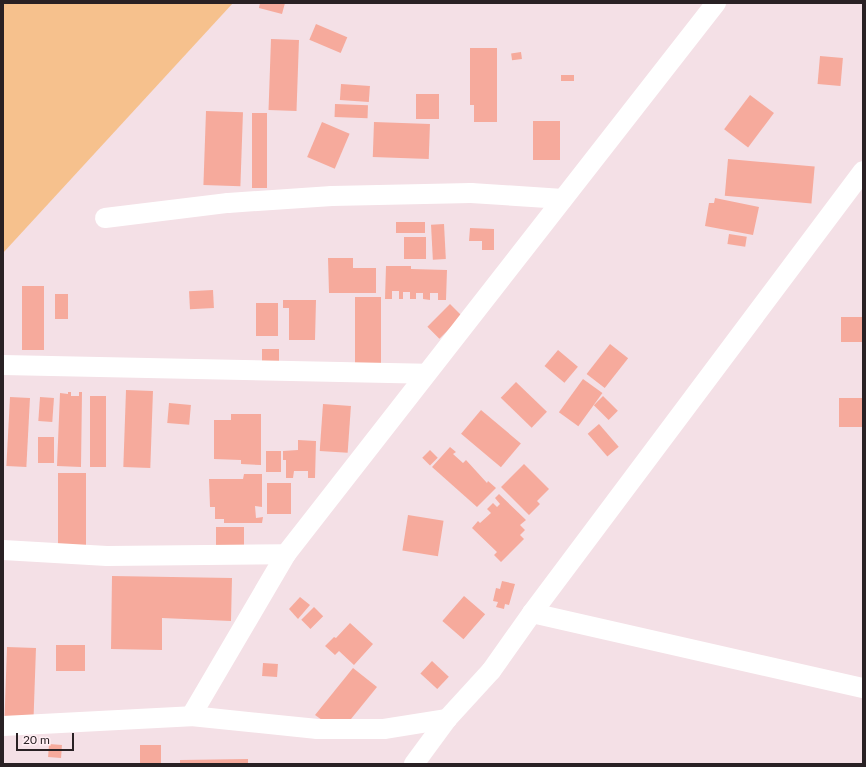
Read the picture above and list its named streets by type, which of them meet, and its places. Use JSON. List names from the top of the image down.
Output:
{
  "scale_bar": "20 m"
}
